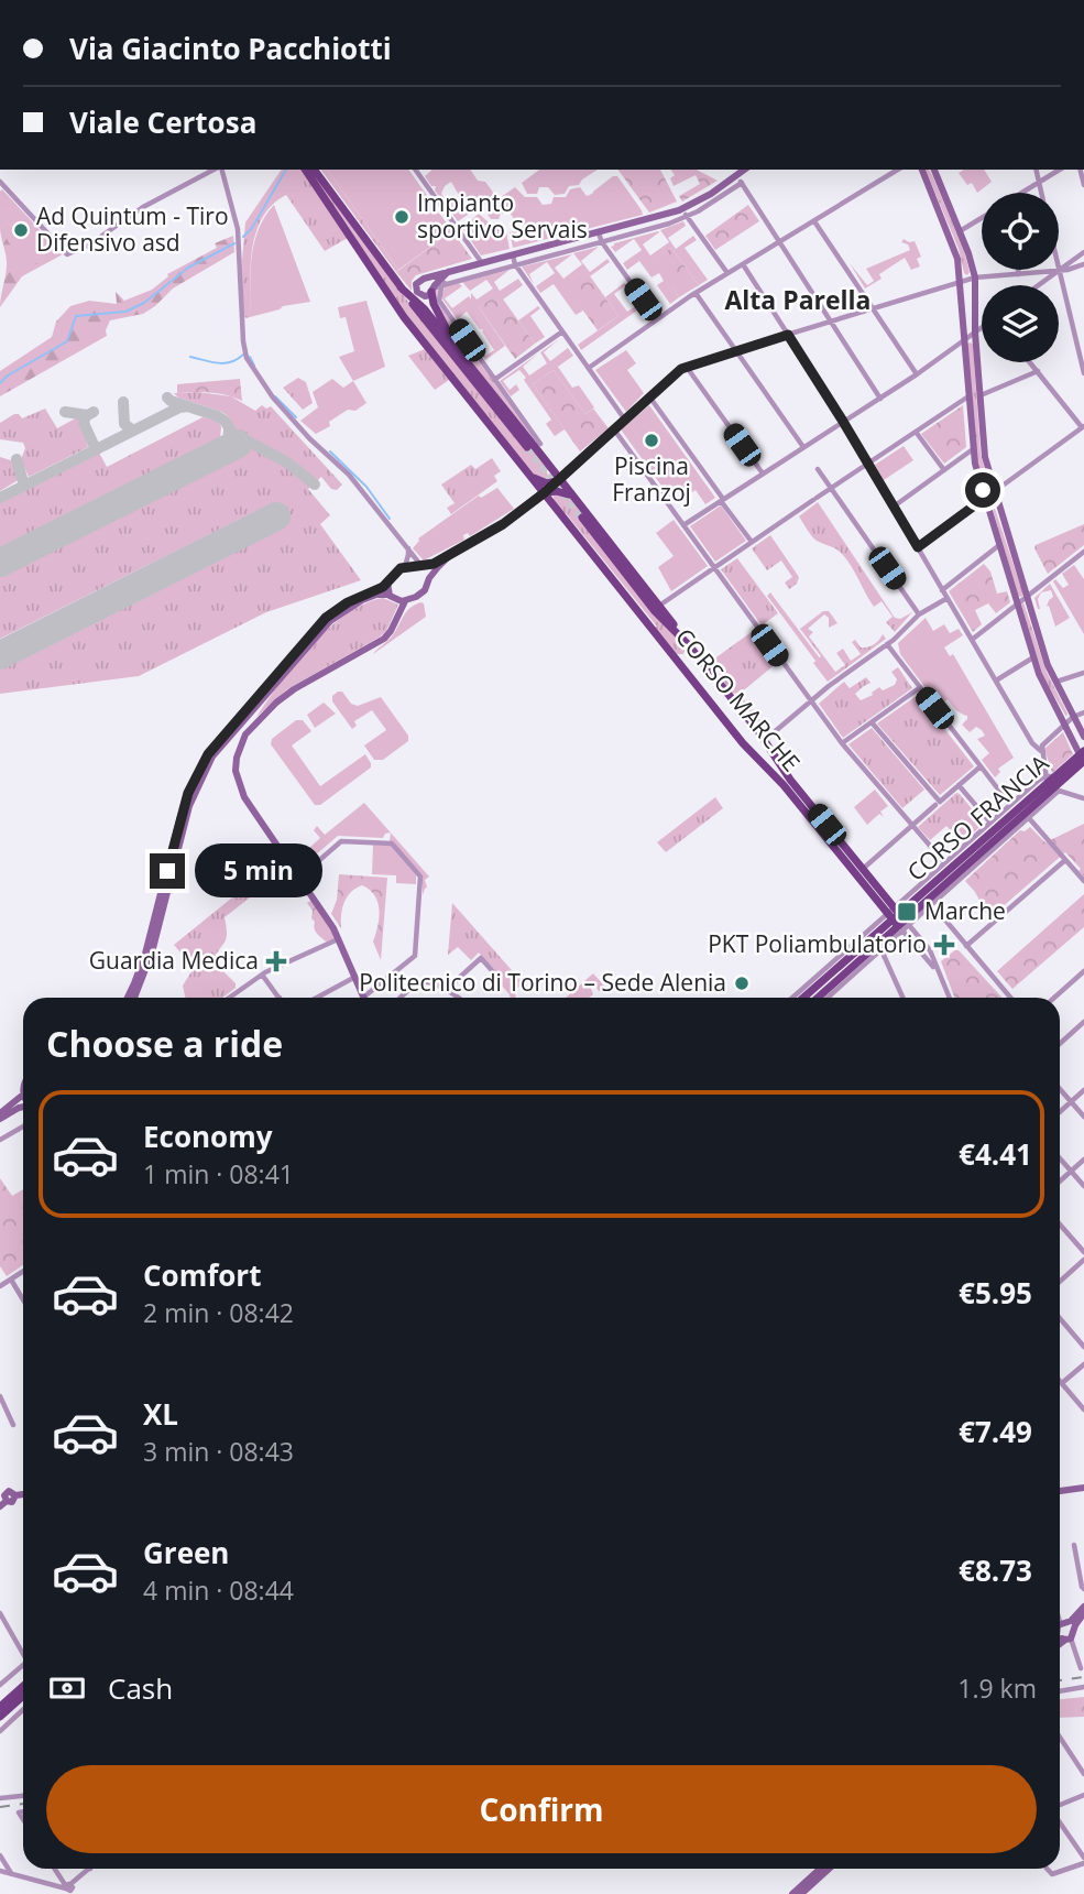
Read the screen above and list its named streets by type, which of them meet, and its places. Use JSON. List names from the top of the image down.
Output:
{
  "streets": {
    "main road": ["CORSO MARCHE", "CORSO FRANCIA"]
  },
  "crossings": [
    ["CORSO MARCHE", "CORSO FRANCIA"]
  ],
  "districts": ["Alta Parella"],
  "places": {
    "other": [
      "Impianto sportivo Servais",
      "Ad Quintum - Tiro Difensivo asd",
      "Piscina Franzoj",
      "Politecnico di Torino – Sede Alenia"
    ],
    "transit": ["Marche"],
    "health": ["PKT Poliambulatorio", "Guardia Medica"]
  },
  "page": {
    "banner": ["Via Giacinto Pacchiotti", "Viale Certosa"],
    "bubble": "5 min",
    "heading": "Choose a ride",
    "list": [
      {
        "name": "Economy",
        "note": "1 min · 08:41",
        "value": "€4.41"
      },
      {
        "name": "Comfort",
        "note": "2 min · 08:42",
        "value": "€5.95"
      },
      {
        "name": "XL",
        "note": "3 min · 08:43",
        "value": "€7.49"
      },
      {
        "name": "Green",
        "note": "4 min · 08:44",
        "value": "€8.73"
      }
    ],
    "pay": ["Cash", "1.9 km"],
    "buttons": "Confirm"
  }
}
